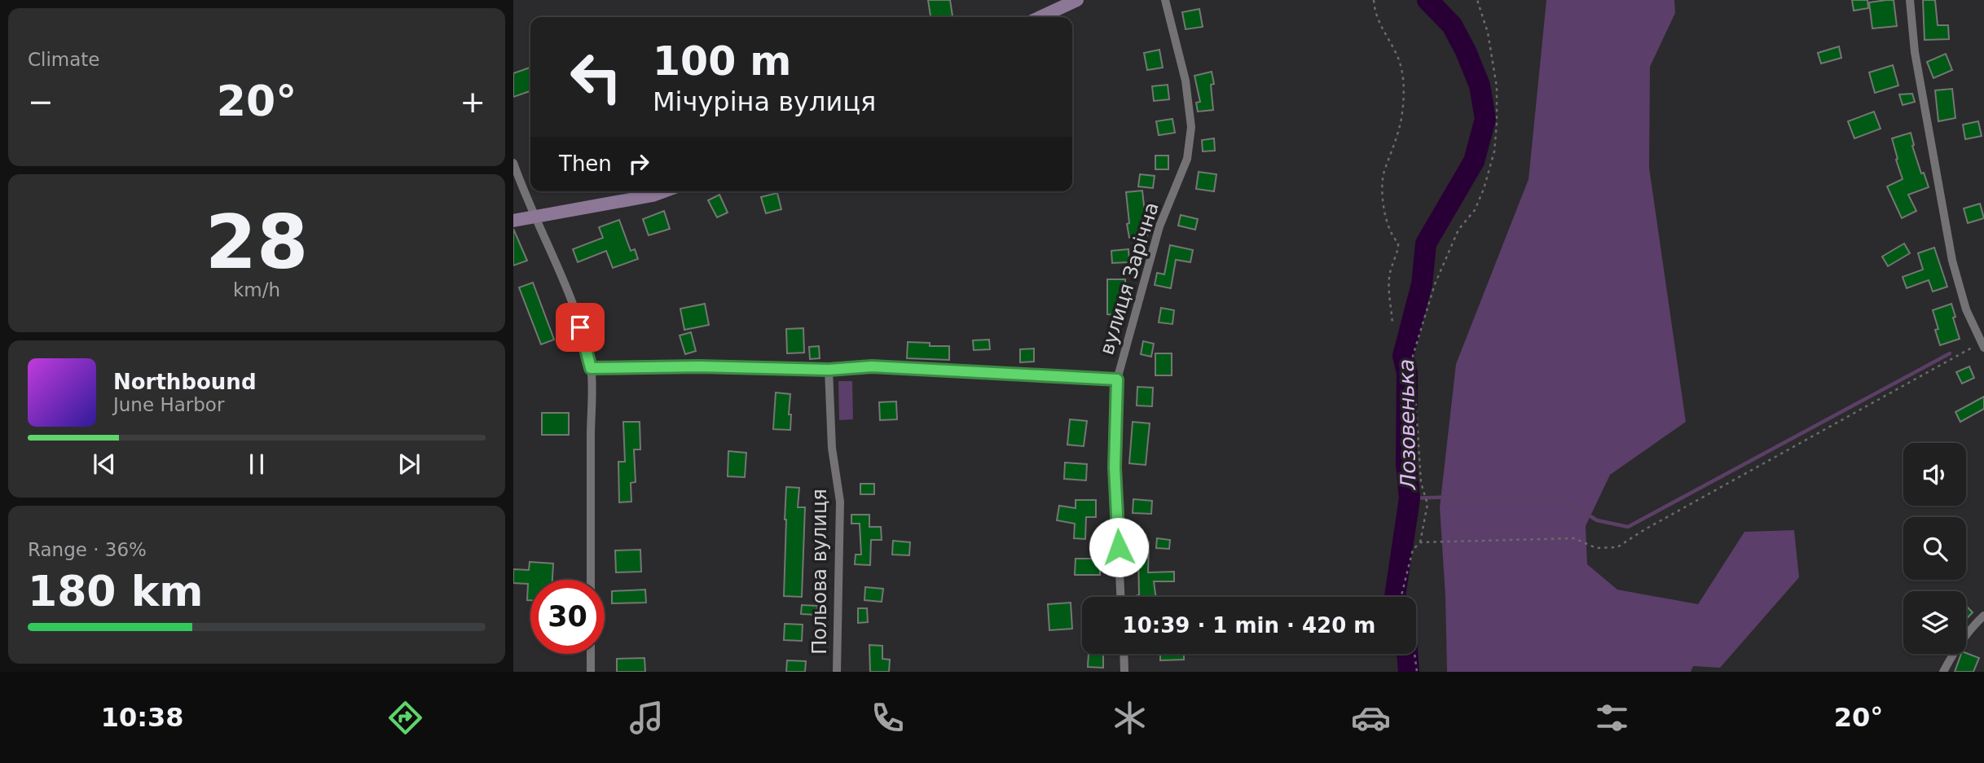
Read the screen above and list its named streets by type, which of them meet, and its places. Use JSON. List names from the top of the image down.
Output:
{
  "streets": {
    "street": ["вулиця Зарічна", "Польова вулиця"]
  },
  "water": ["Лозовенька"],
  "page": {
    "tile": [
      "Climate",
      ["28", "km/h"],
      ["Range · 36%", "180 km"]
    ],
    "turn": ["100 m", "Мічуріна вулиця"],
    "heat": ["−", "20°", "+"],
    "then": "Then",
    "song": ["Northbound", "June Harbor"],
    "limit": "30",
    "trip": "10:39 · 1 min · 420 m",
    "tabs": ["10:38", "20°"]
  }
}
